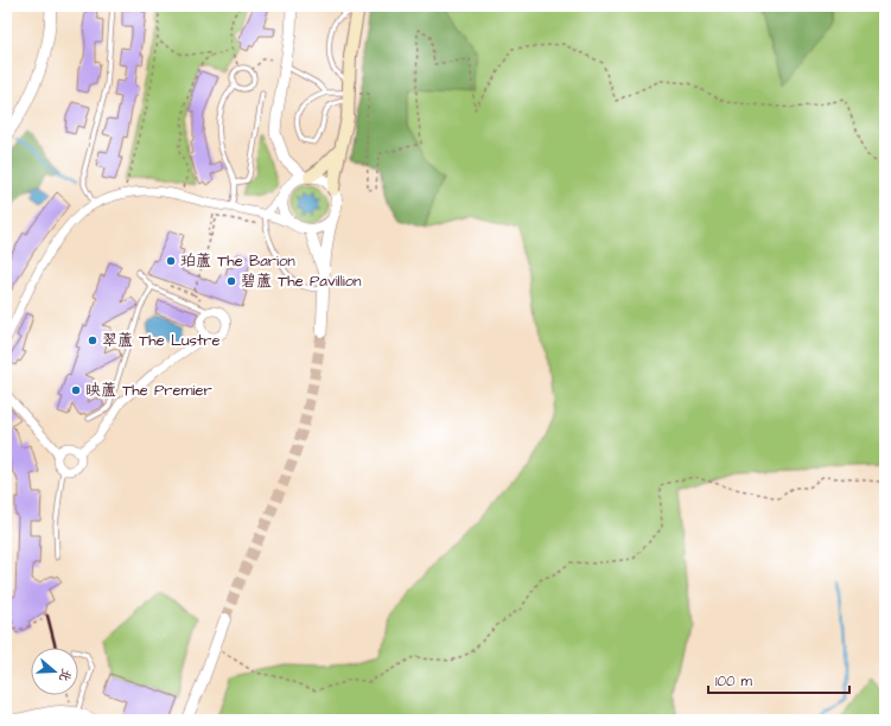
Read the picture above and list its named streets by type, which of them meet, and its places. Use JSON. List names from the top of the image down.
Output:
{
  "places": [
    "珀蘆 The Barion",
    "碧蘆 The Pavillion",
    "翠蘆 The Lustre",
    "映蘆 The Premier"
  ],
  "scale_bar": "100 m",
  "north": "right"
}
